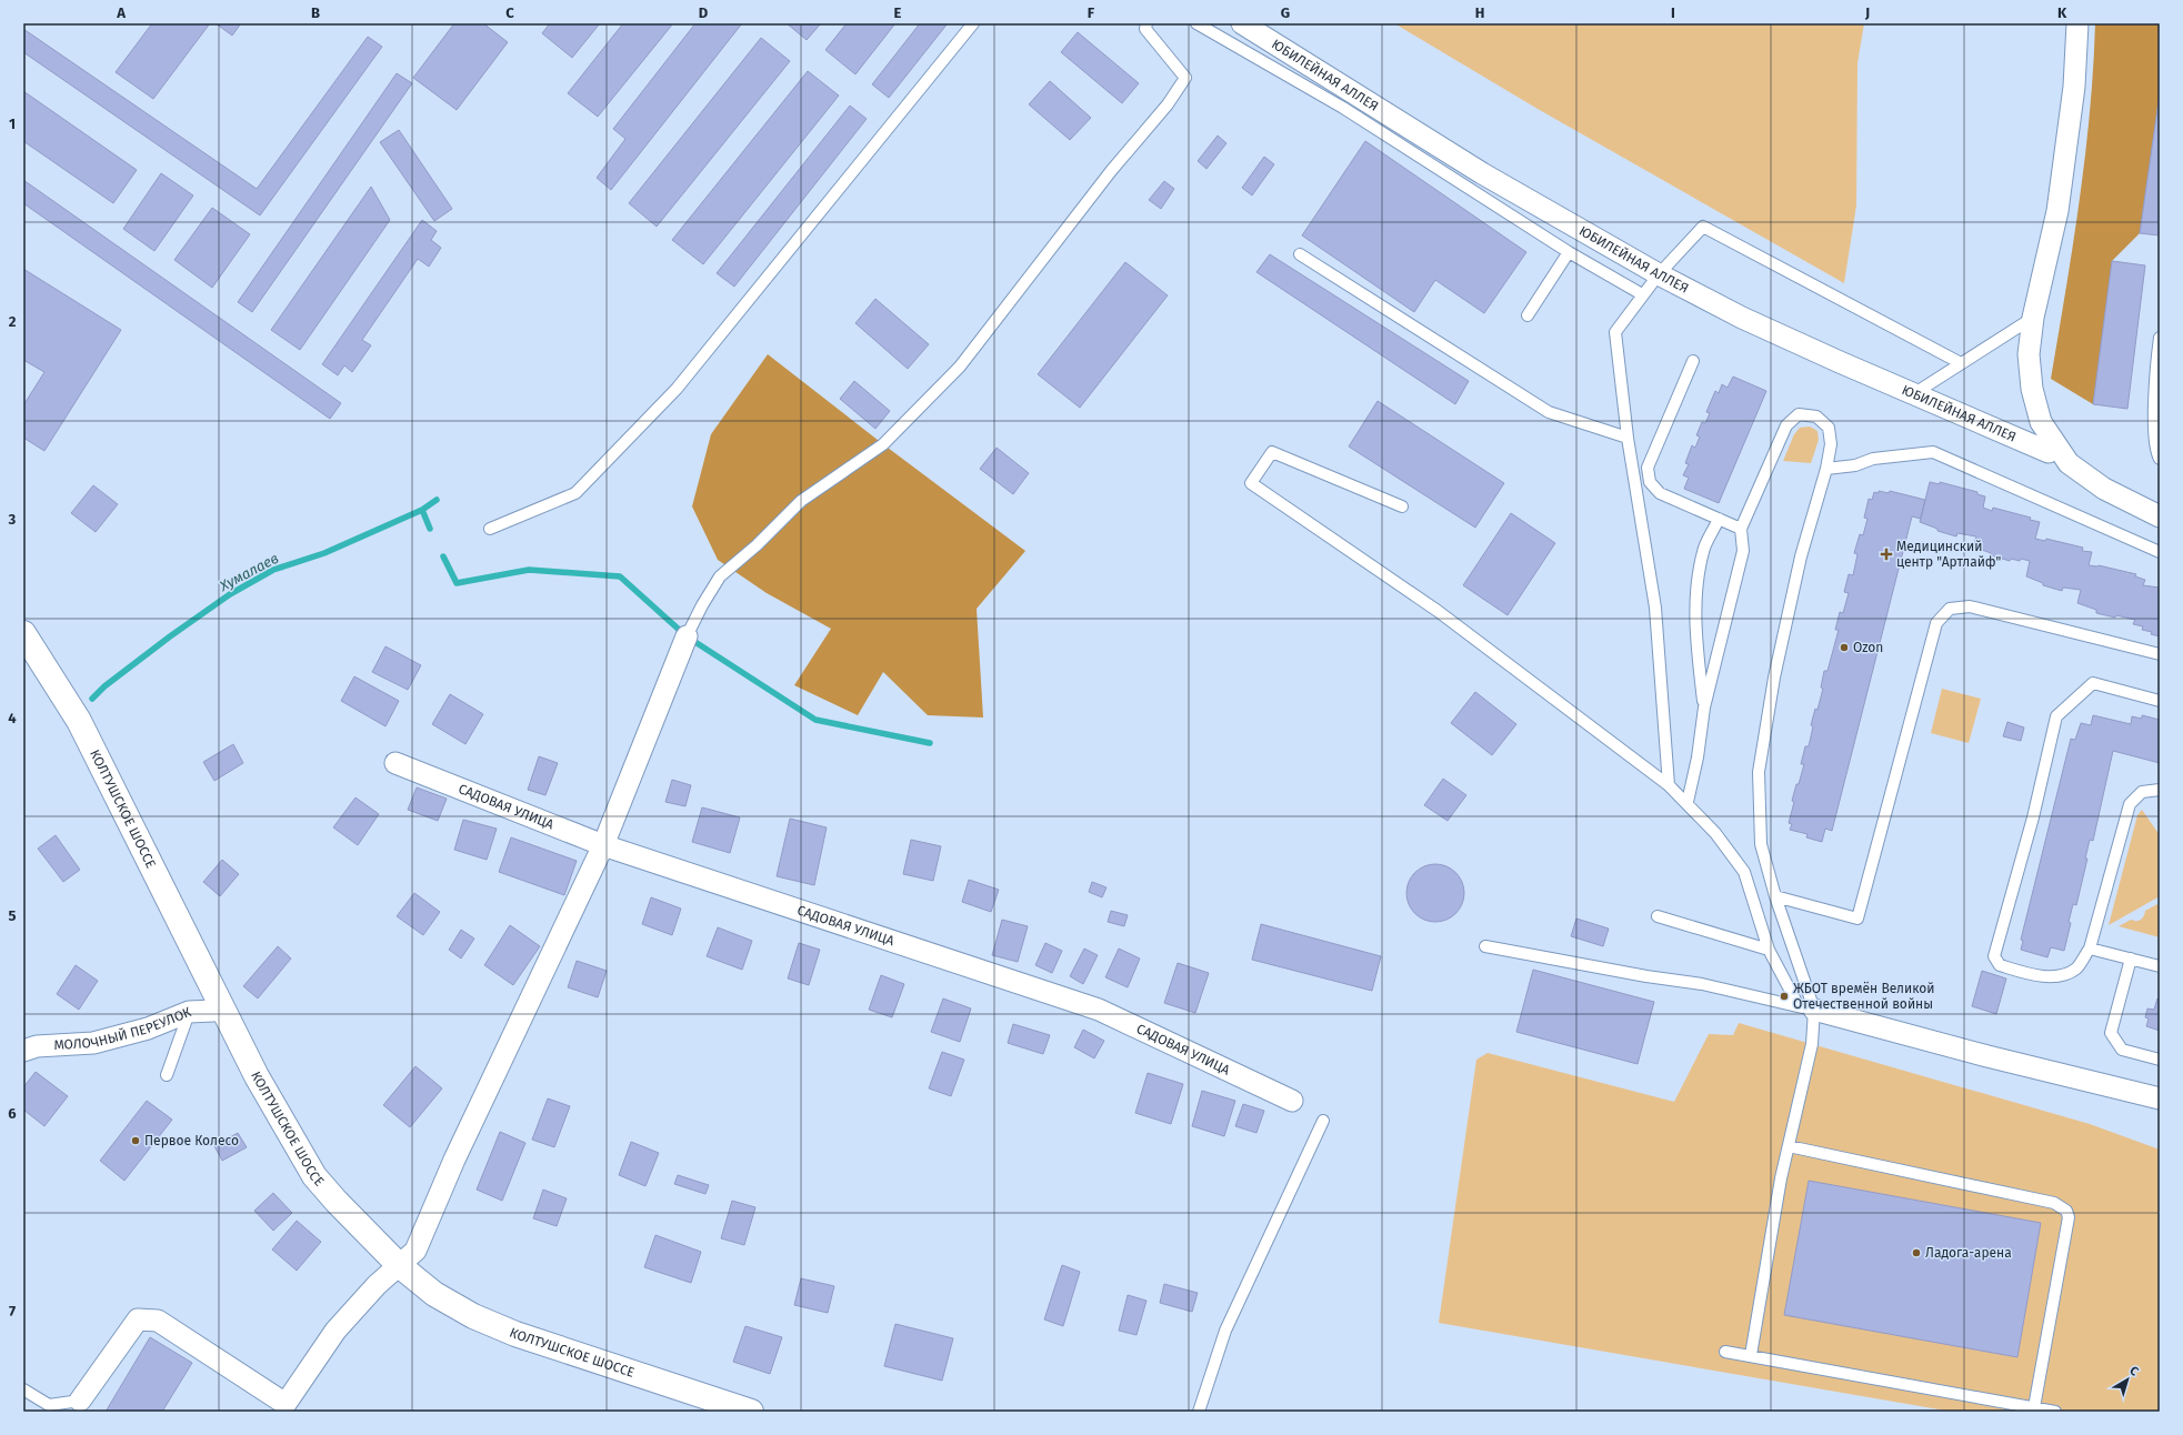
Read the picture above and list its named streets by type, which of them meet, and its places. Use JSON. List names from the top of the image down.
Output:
{
  "streets": {
    "main road": ["КОЛТУШСКОЕ ШОССЕ"],
    "street": ["ЮБИЛЕЙНАЯ АЛЛЕЯ", "САДОВАЯ УЛИЦА", "МОЛОЧНЫЙ ПЕРЕУЛОК"]
  },
  "crossings": [
    ["КОЛТУШСКОЕ ШОССЕ", "МОЛОЧНЫЙ ПЕРЕУЛОК"]
  ],
  "water": ["Хумалаев"],
  "places": {
    "health": ["Медицинский центр \"Артлайф\""],
    "other": [
      "Ozon",
      "ЖБОТ времён Великой Отечественной войны",
      "Первое Колесо",
      "Ладога-арена"
    ]
  },
  "north": "top right",
  "grid": {
    "columns": [
      "A",
      "B",
      "C",
      "D",
      "E",
      "F",
      "G",
      "H",
      "I",
      "J",
      "K"
    ],
    "rows": [
      "1",
      "2",
      "3",
      "4",
      "5",
      "6",
      "7"
    ]
  }
}
